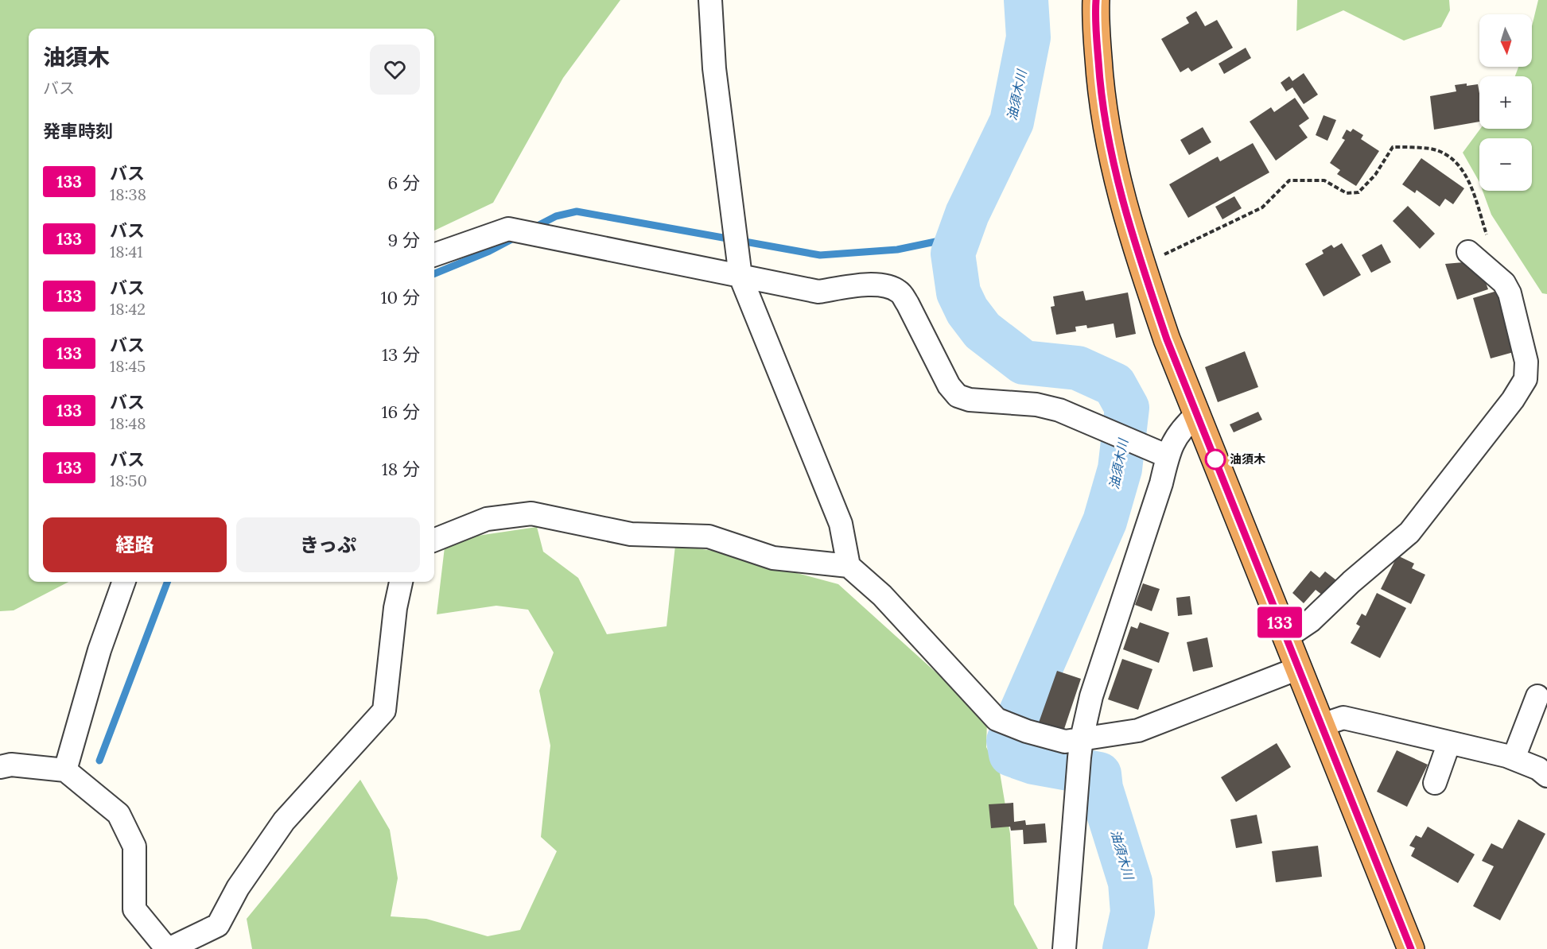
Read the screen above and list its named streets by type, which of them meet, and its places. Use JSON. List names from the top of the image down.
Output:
{
  "water": ["油須木川"],
  "places": ["油須木"],
  "lines": ["bus line 133"],
  "north": "bottom",
  "page": {
    "on_map": "133",
    "map_buttons": ["+", "−"],
    "heading": [
      ["油須木", "バス"],
      "発車時刻"
    ],
    "list": [
      {
        "mark": "133",
        "name": "バス",
        "note": "18:38",
        "value": "6 分"
      },
      {
        "mark": "133",
        "name": "バス",
        "note": "18:41",
        "value": "9 分"
      },
      {
        "mark": "133",
        "name": "バス",
        "note": "18:42",
        "value": "10 分"
      },
      {
        "mark": "133",
        "name": "バス",
        "note": "18:45",
        "value": "13 分"
      },
      {
        "mark": "133",
        "name": "バス",
        "note": "18:48",
        "value": "16 分"
      },
      {
        "mark": "133",
        "name": "バス",
        "note": "18:50",
        "value": "18 分"
      }
    ],
    "buttons": ["経路", "きっぷ"]
  }
}
